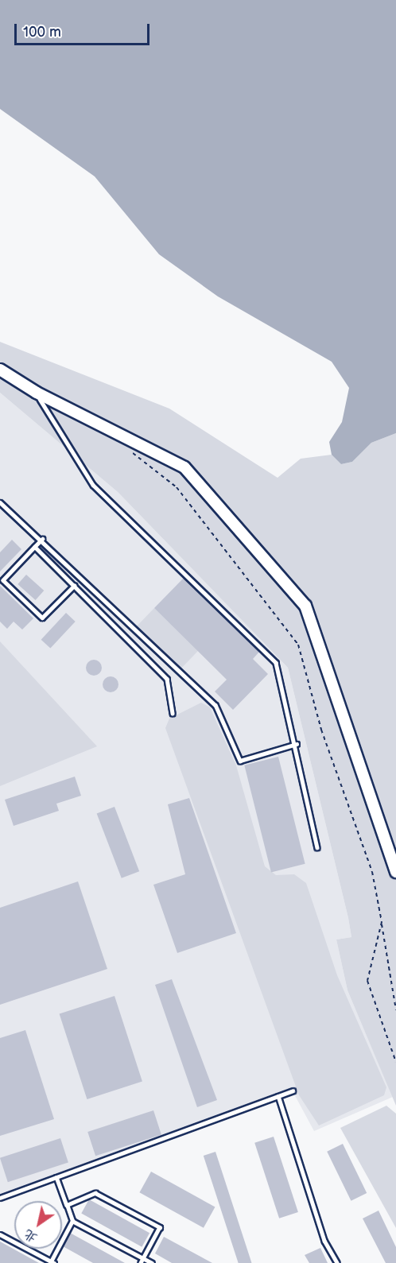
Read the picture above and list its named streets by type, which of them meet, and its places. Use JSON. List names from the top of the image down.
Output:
{
  "scale_bar": "100 m",
  "north": "bottom left"
}
